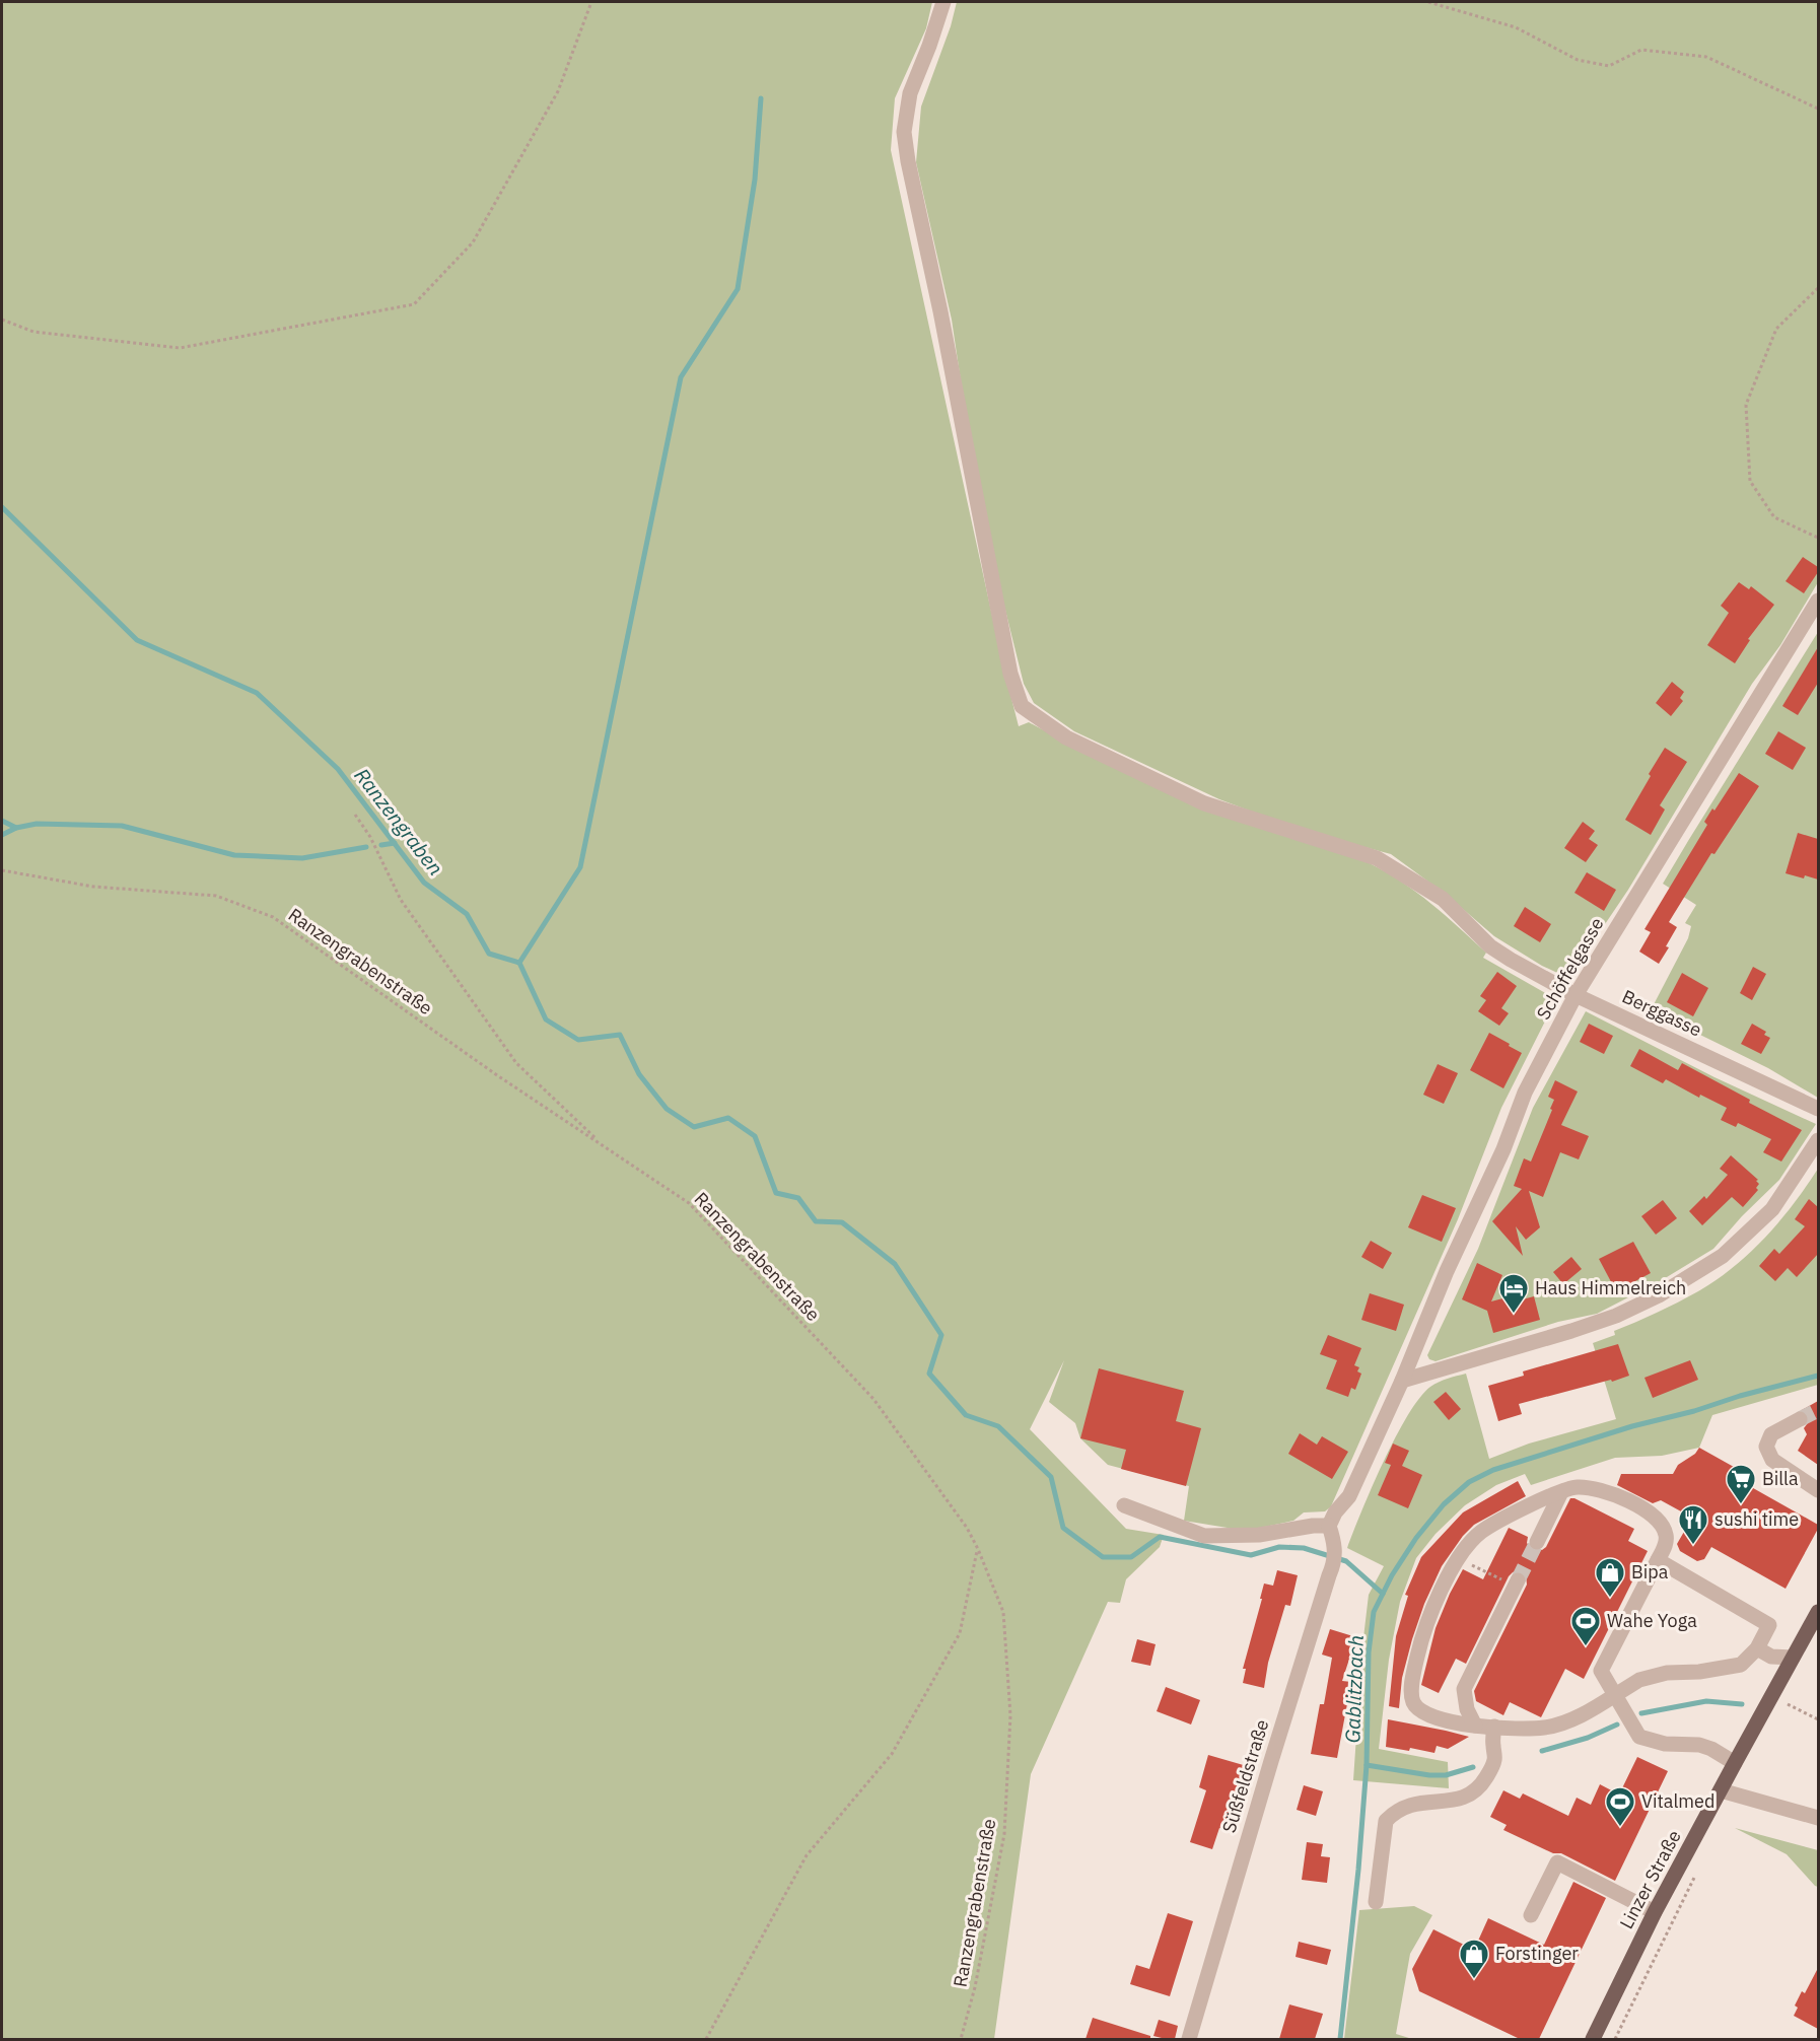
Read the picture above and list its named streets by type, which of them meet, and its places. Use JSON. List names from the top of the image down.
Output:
{
  "streets": {
    "main road": ["Linzer Straße"],
    "street": ["Schöffelgasse", "Berggasse", "Süßfeldstraße"],
    "path": ["Ranzengrabenstraße"]
  },
  "crossings": [
    ["Schöffelgasse", "Berggasse"],
    ["Schöffelgasse", "Süßfeldstraße"]
  ],
  "water": ["Ranzengraben", "Gablitzbach"],
  "places": {
    "hotel": ["Haus Himmelreich"],
    "supermarket": ["Billa"],
    "restaurant": ["sushi time"],
    "shop": ["Bipa", "Forstinger"],
    "sports": ["Wahe Yoga", "Vitalmed"]
  }
}
